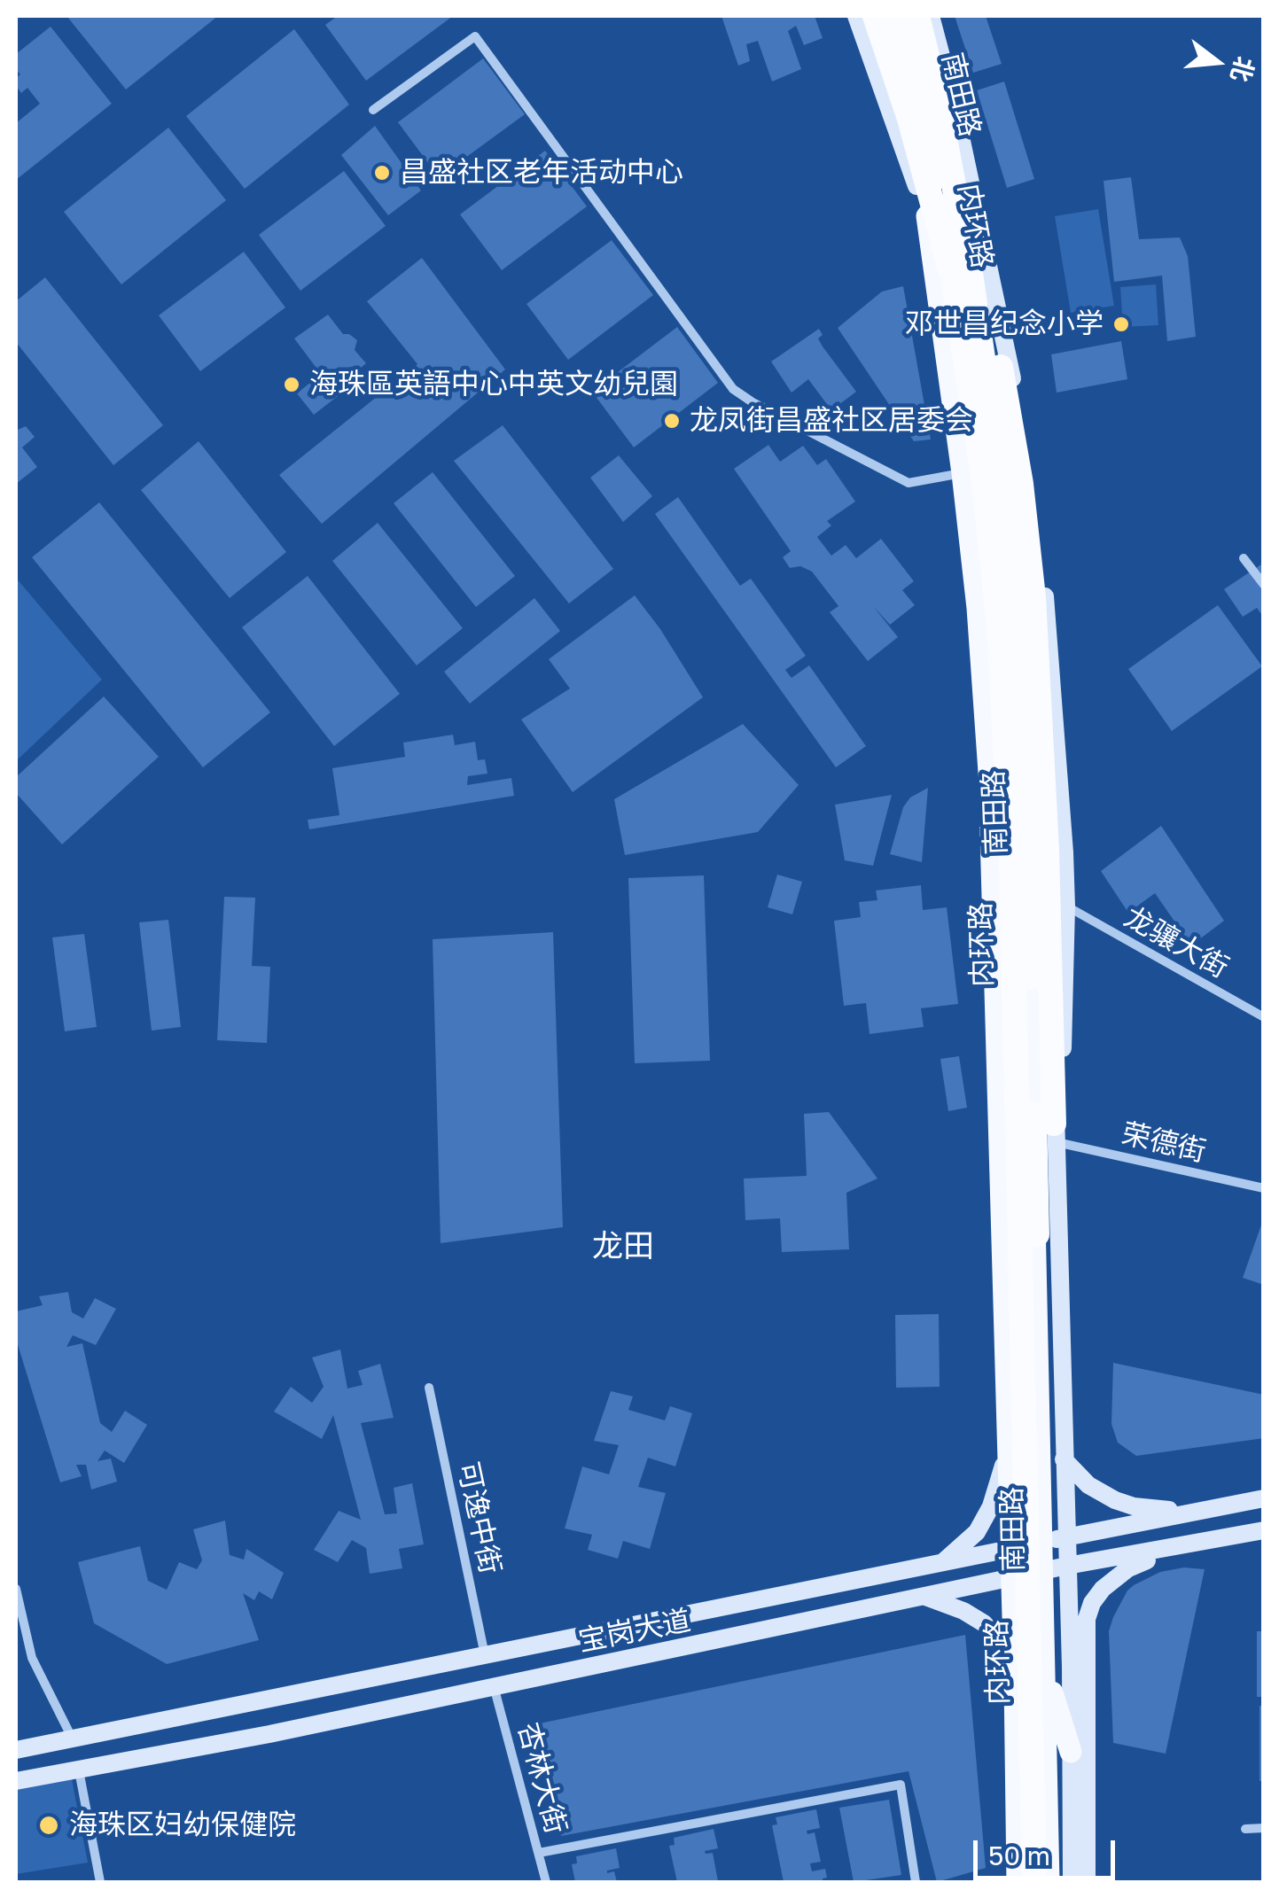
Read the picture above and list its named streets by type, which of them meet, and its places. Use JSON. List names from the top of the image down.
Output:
{
  "streets": {
    "highway": ["内环路"],
    "main road": ["南田路", "宝岗大道"],
    "street": [
      "龙骧大街",
      "荣德街",
      "可逸中街",
      "杏林大街"
    ]
  },
  "crossings": [
    ["南田路", "内环路"],
    ["南田路", "宝岗大道"],
    ["可逸中街", "宝岗大道"],
    ["宝岗大道", "杏林大街"]
  ],
  "districts": ["龙田"],
  "places": [
    "昌盛社区老年活动中心",
    "邓世昌纪念小学",
    "海珠區英語中心中英文幼兒園",
    "龙凤街昌盛社区居委会",
    "海珠区妇幼保健院"
  ],
  "scale_bar": "50 m",
  "north": "right"
}
